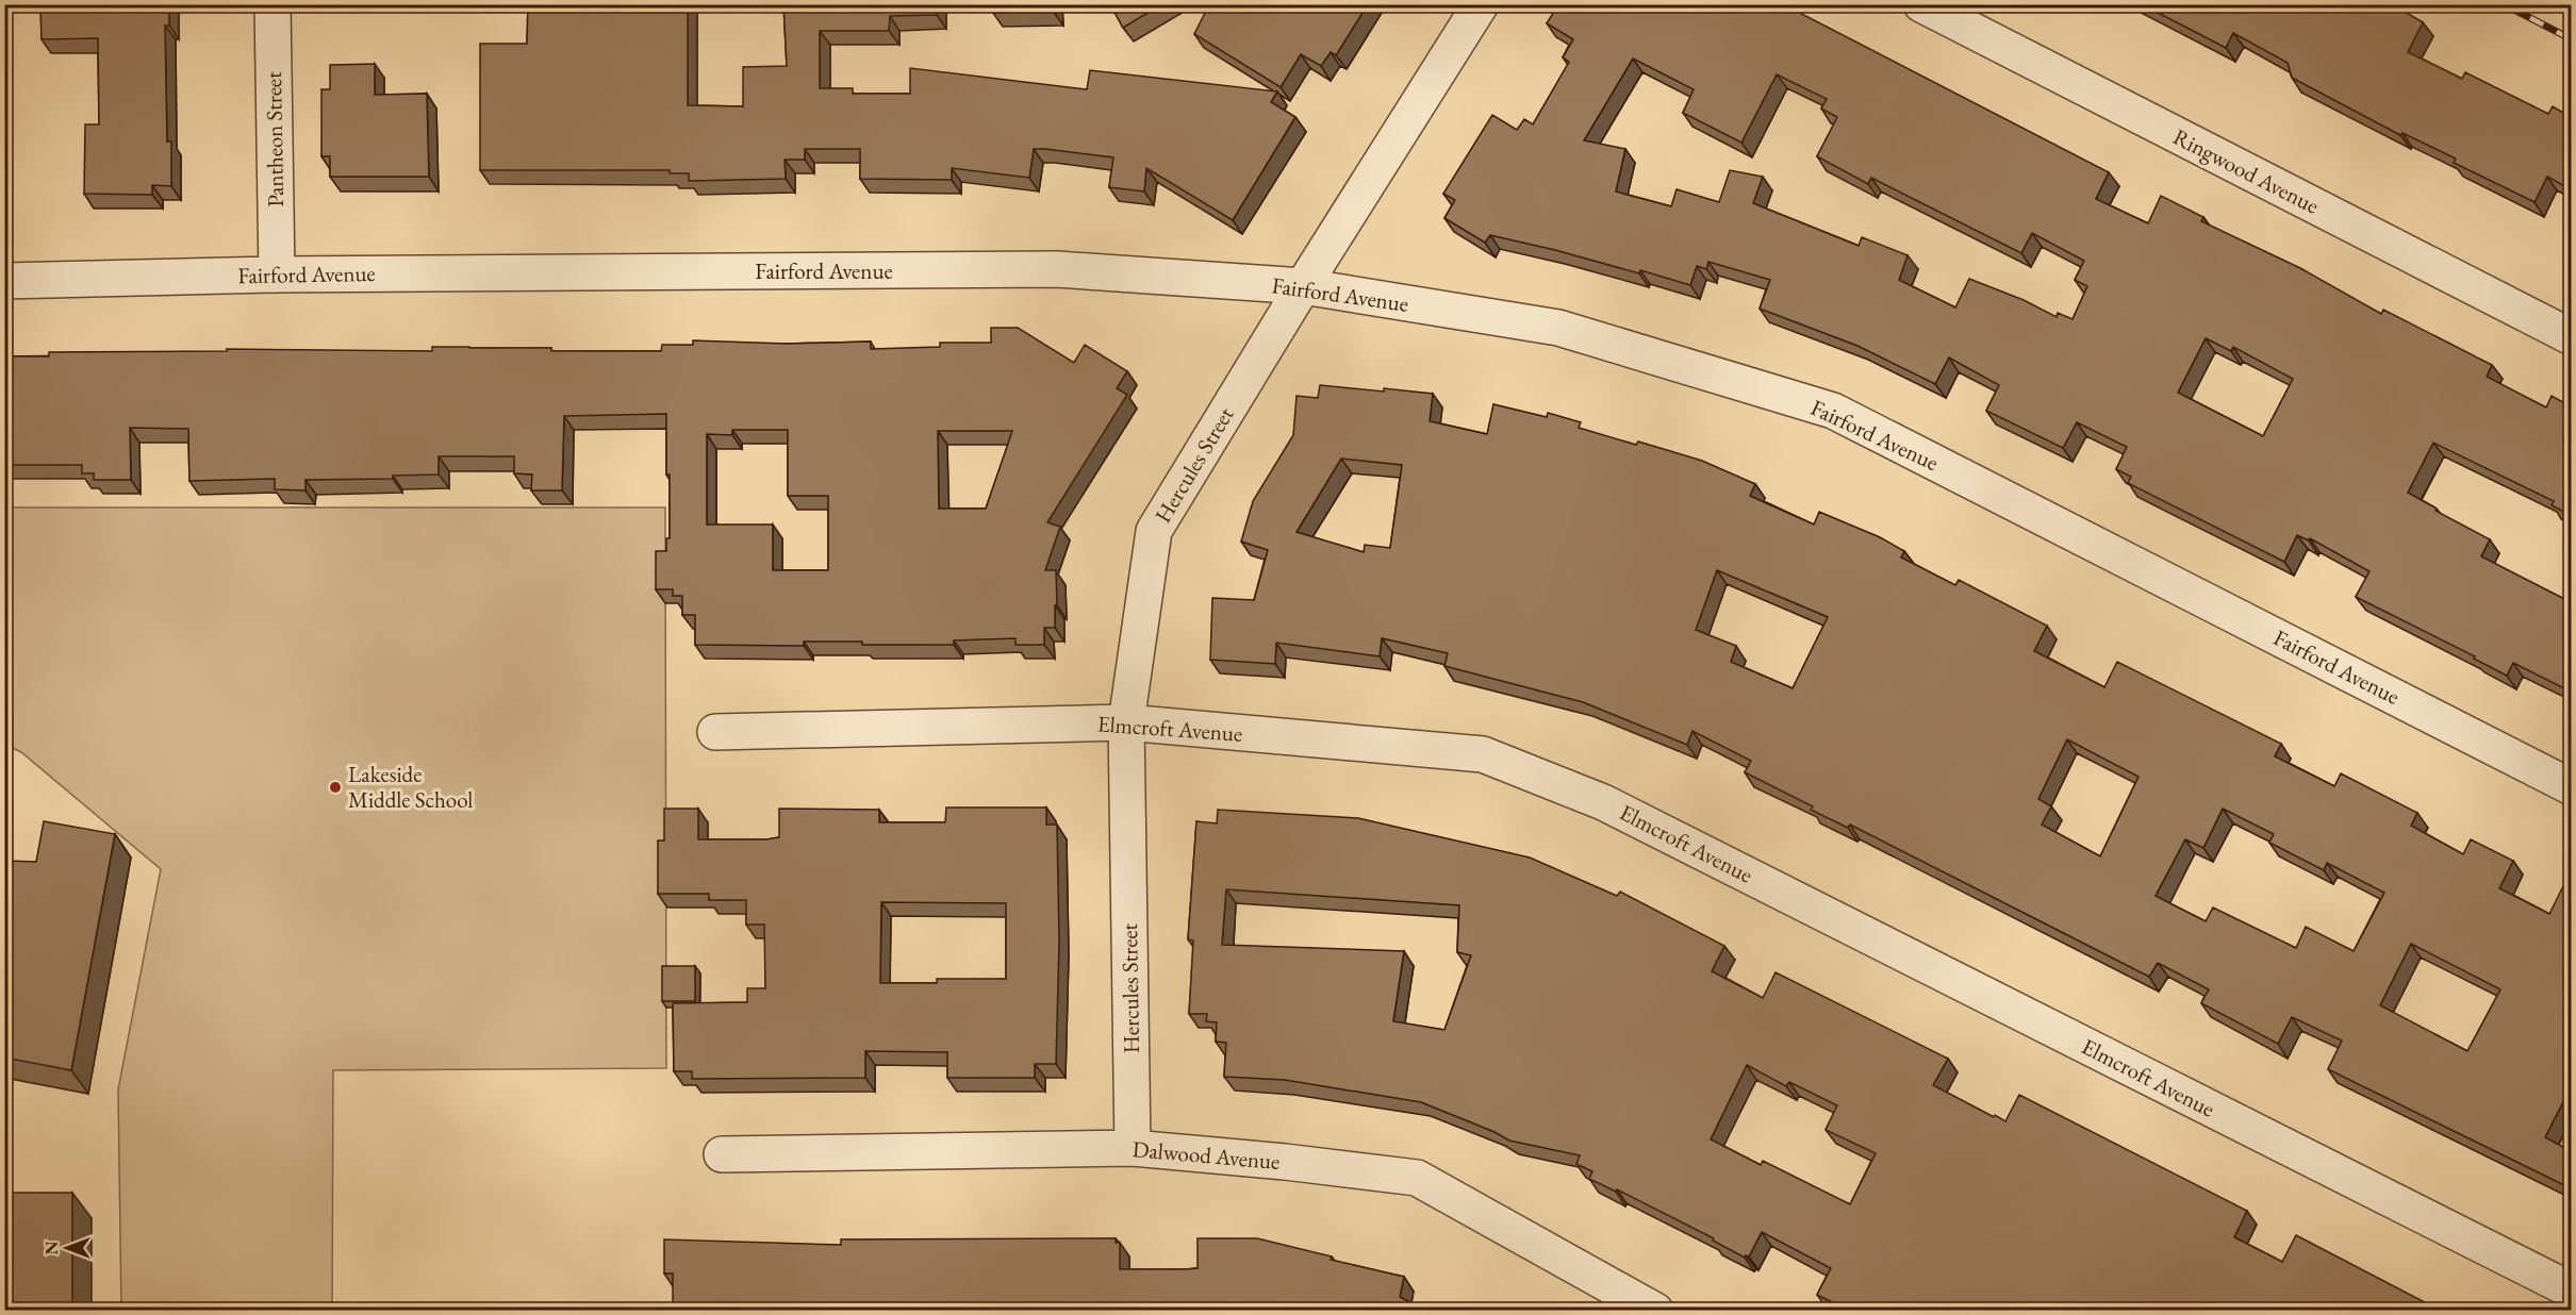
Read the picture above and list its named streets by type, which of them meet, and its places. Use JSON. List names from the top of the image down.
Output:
{
  "streets": {
    "street": [
      "Pantheon Street",
      "Ringwood Avenue",
      "Fairford Avenue",
      "Hercules Street",
      "Elmcroft Avenue",
      "Dalwood Avenue"
    ]
  },
  "crossings": [
    ["Pantheon Street", "Fairford Avenue"],
    ["Fairford Avenue", "Hercules Street"],
    ["Hercules Street", "Elmcroft Avenue"],
    ["Hercules Street", "Dalwood Avenue"]
  ],
  "places": ["Lakeside Middle School"],
  "north": "left"
}
